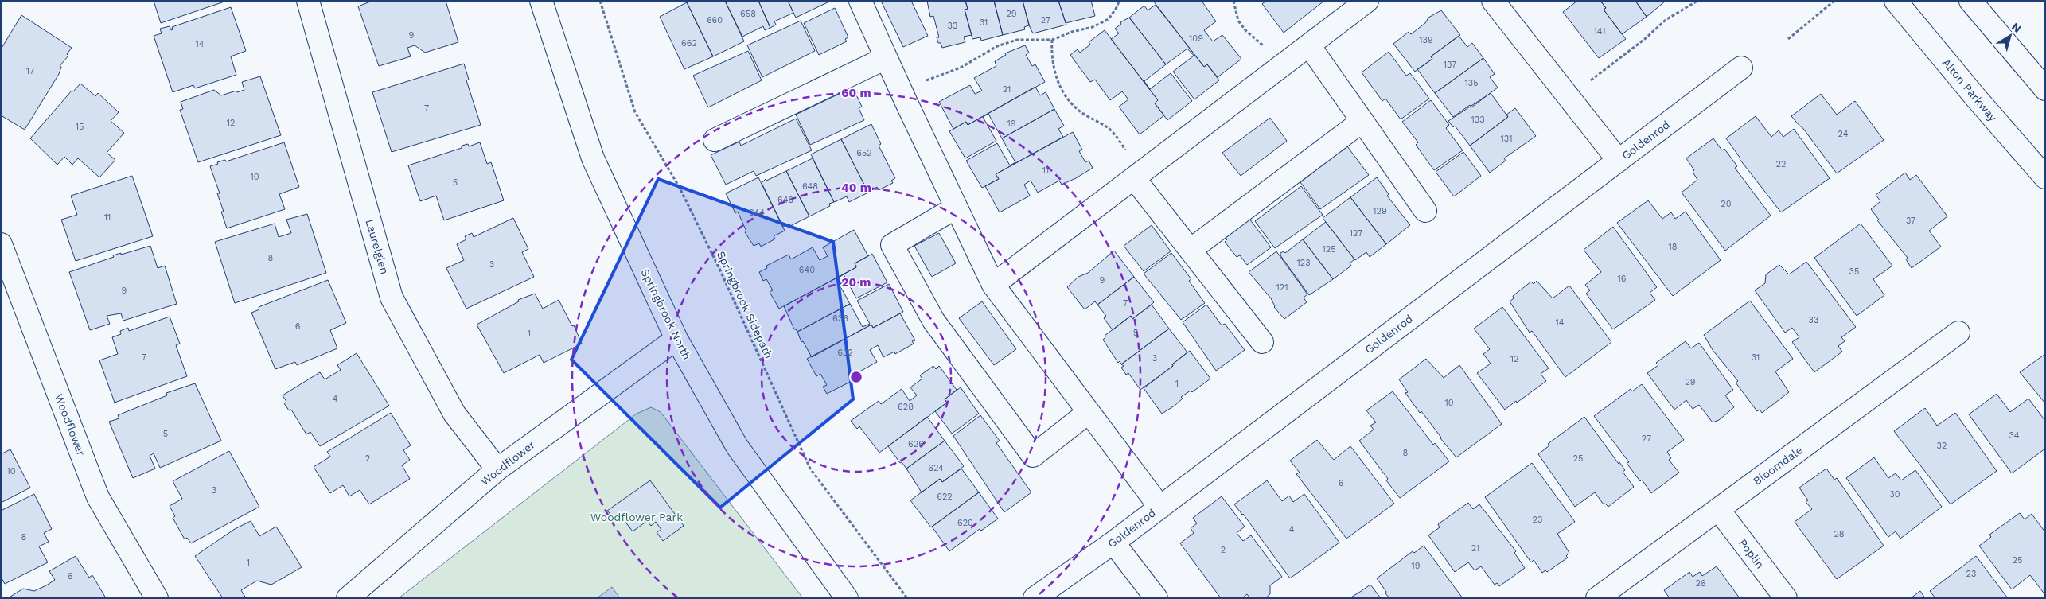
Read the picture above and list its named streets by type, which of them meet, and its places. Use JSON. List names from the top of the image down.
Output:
{
  "streets": {
    "street": [
      "Alton Parkway",
      "Goldenrod",
      "Laurelglen",
      "Springbrook North",
      "Woodflower",
      "Bloomdale",
      "Poplin"
    ],
    "path": ["Springbrook Sidepath"]
  },
  "crossings": [
    ["Laurelglen", "Woodflower"],
    ["Springbrook North", "Woodflower"],
    ["Bloomdale", "Poplin"]
  ],
  "parks": ["Woodflower Park"],
  "house_numbers": [
    "658",
    "29",
    "660",
    "27",
    "31",
    "33",
    "141",
    "9",
    "109",
    "139",
    "662",
    "14",
    "137",
    "17",
    "135",
    "21",
    "7",
    "133",
    "12",
    "19",
    "15",
    "24",
    "131",
    "652",
    "22",
    "11",
    "10",
    "5",
    "648",
    "646",
    "20",
    "129",
    "644",
    "11",
    "37",
    "127",
    "18",
    "125",
    "8",
    "123",
    "3",
    "640",
    "35",
    "16",
    "9",
    "121",
    "9",
    "7",
    "636",
    "33",
    "14",
    "6",
    "5",
    "1",
    "632",
    "7",
    "31",
    "3",
    "12",
    "29",
    "1",
    "4",
    "10",
    "628",
    "5",
    "34",
    "27",
    "626",
    "32",
    "8",
    "2",
    "25",
    "624",
    "10",
    "6",
    "3",
    "30",
    "622",
    "23",
    "620",
    "4",
    "28",
    "8",
    "21",
    "2",
    "25",
    "1",
    "19",
    "23",
    "6",
    "26"
  ],
  "north": "top right",
  "rings": ["60 m", "40 m", "20 m"]
}
